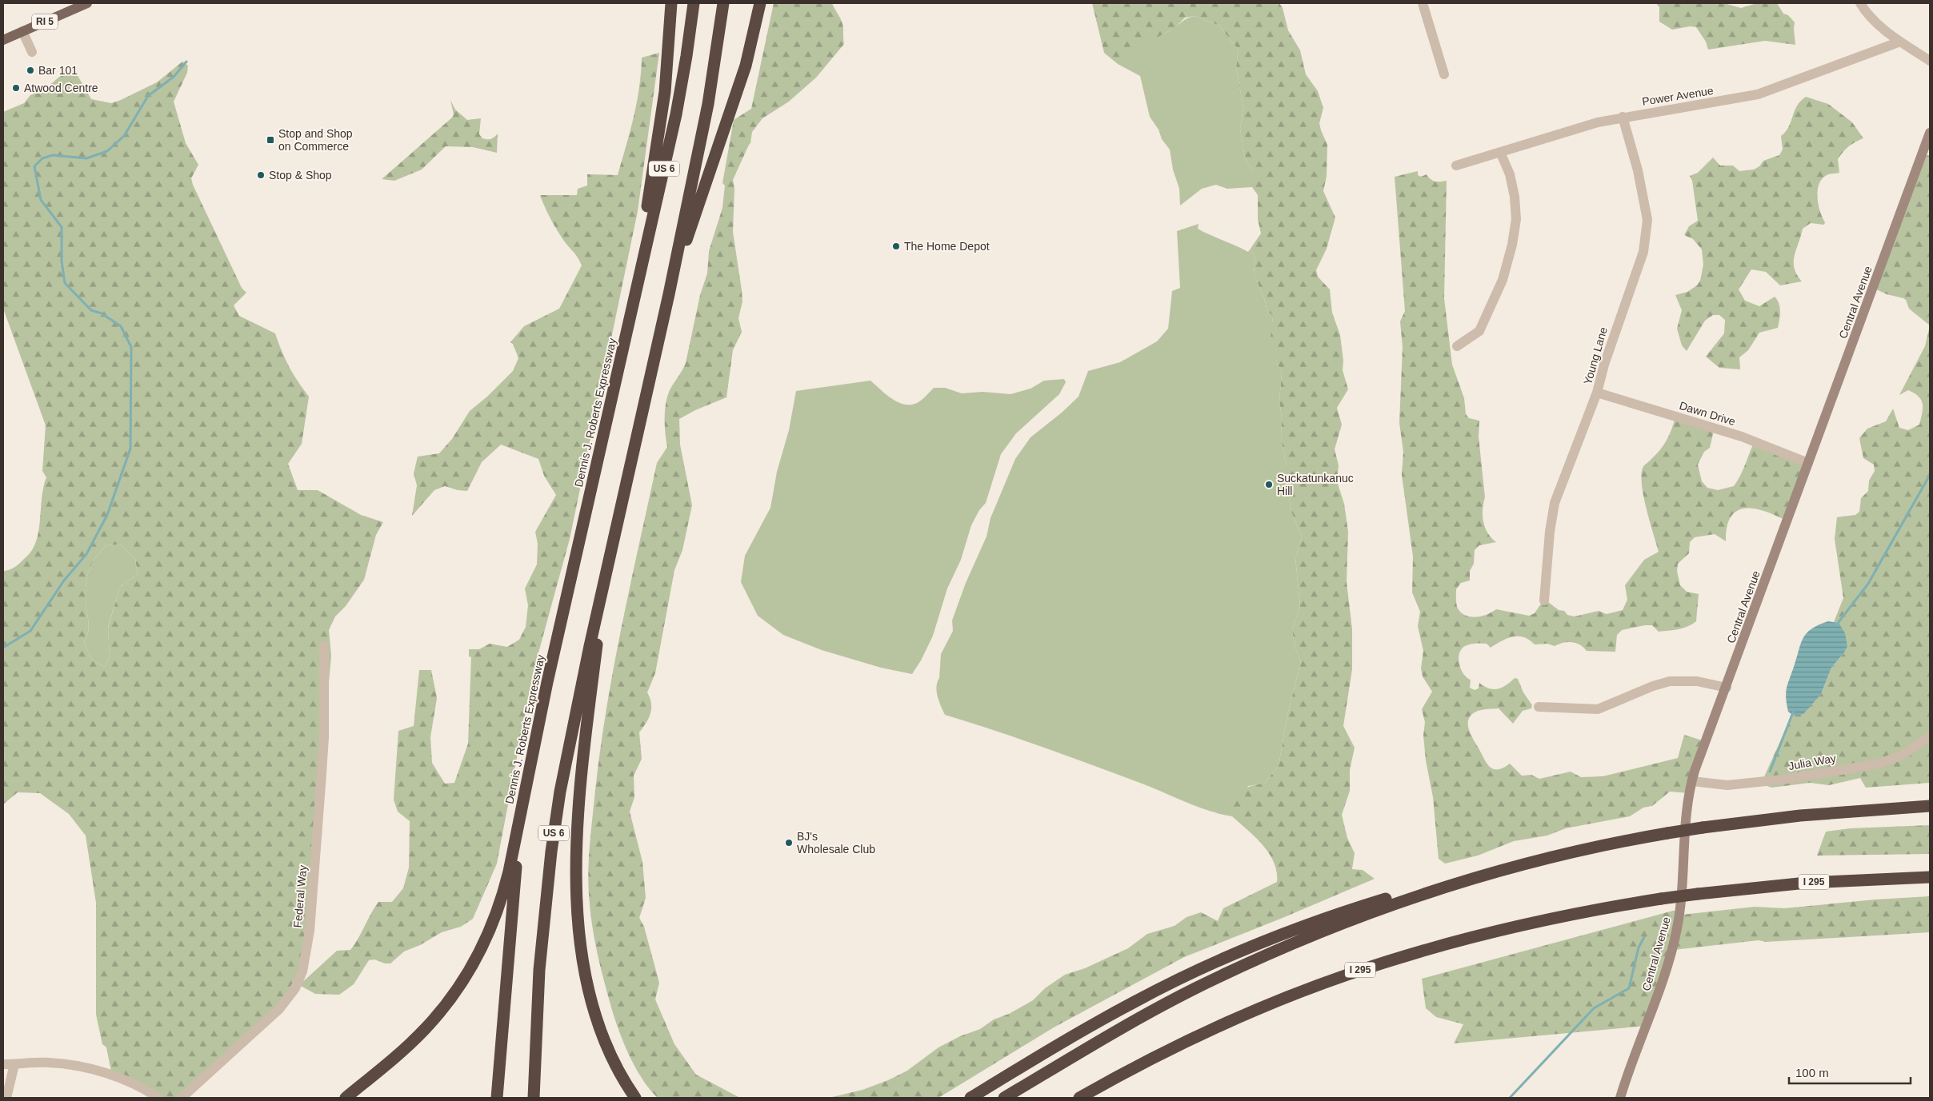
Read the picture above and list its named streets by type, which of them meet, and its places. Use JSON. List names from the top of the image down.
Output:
{
  "streets": {
    "highway": ["US 6", "Dennis J. Roberts Expressway", "I 295"],
    "main road": ["RI 5"],
    "street": [
      "Power Avenue",
      "Central Avenue",
      "Young Lane",
      "Dawn Drive",
      "Julia Way",
      "Federal Way"
    ]
  },
  "crossings": [
    ["Power Avenue", "Young Lane"],
    ["US 6", "Dennis J. Roberts Expressway"],
    ["Central Avenue", "Dawn Drive"],
    ["Central Avenue", "Julia Way"],
    ["Young Lane", "Dawn Drive"]
  ],
  "places": {
    "other": [
      "Bar 101",
      "Atwood Centre",
      "Stop & Shop",
      "The Home Depot",
      "Suckatunkanuc Hill",
      "BJ's Wholesale Club"
    ],
    "transit": ["Stop and Shop on Commerce"]
  },
  "scale_bar": "100 m"
}
